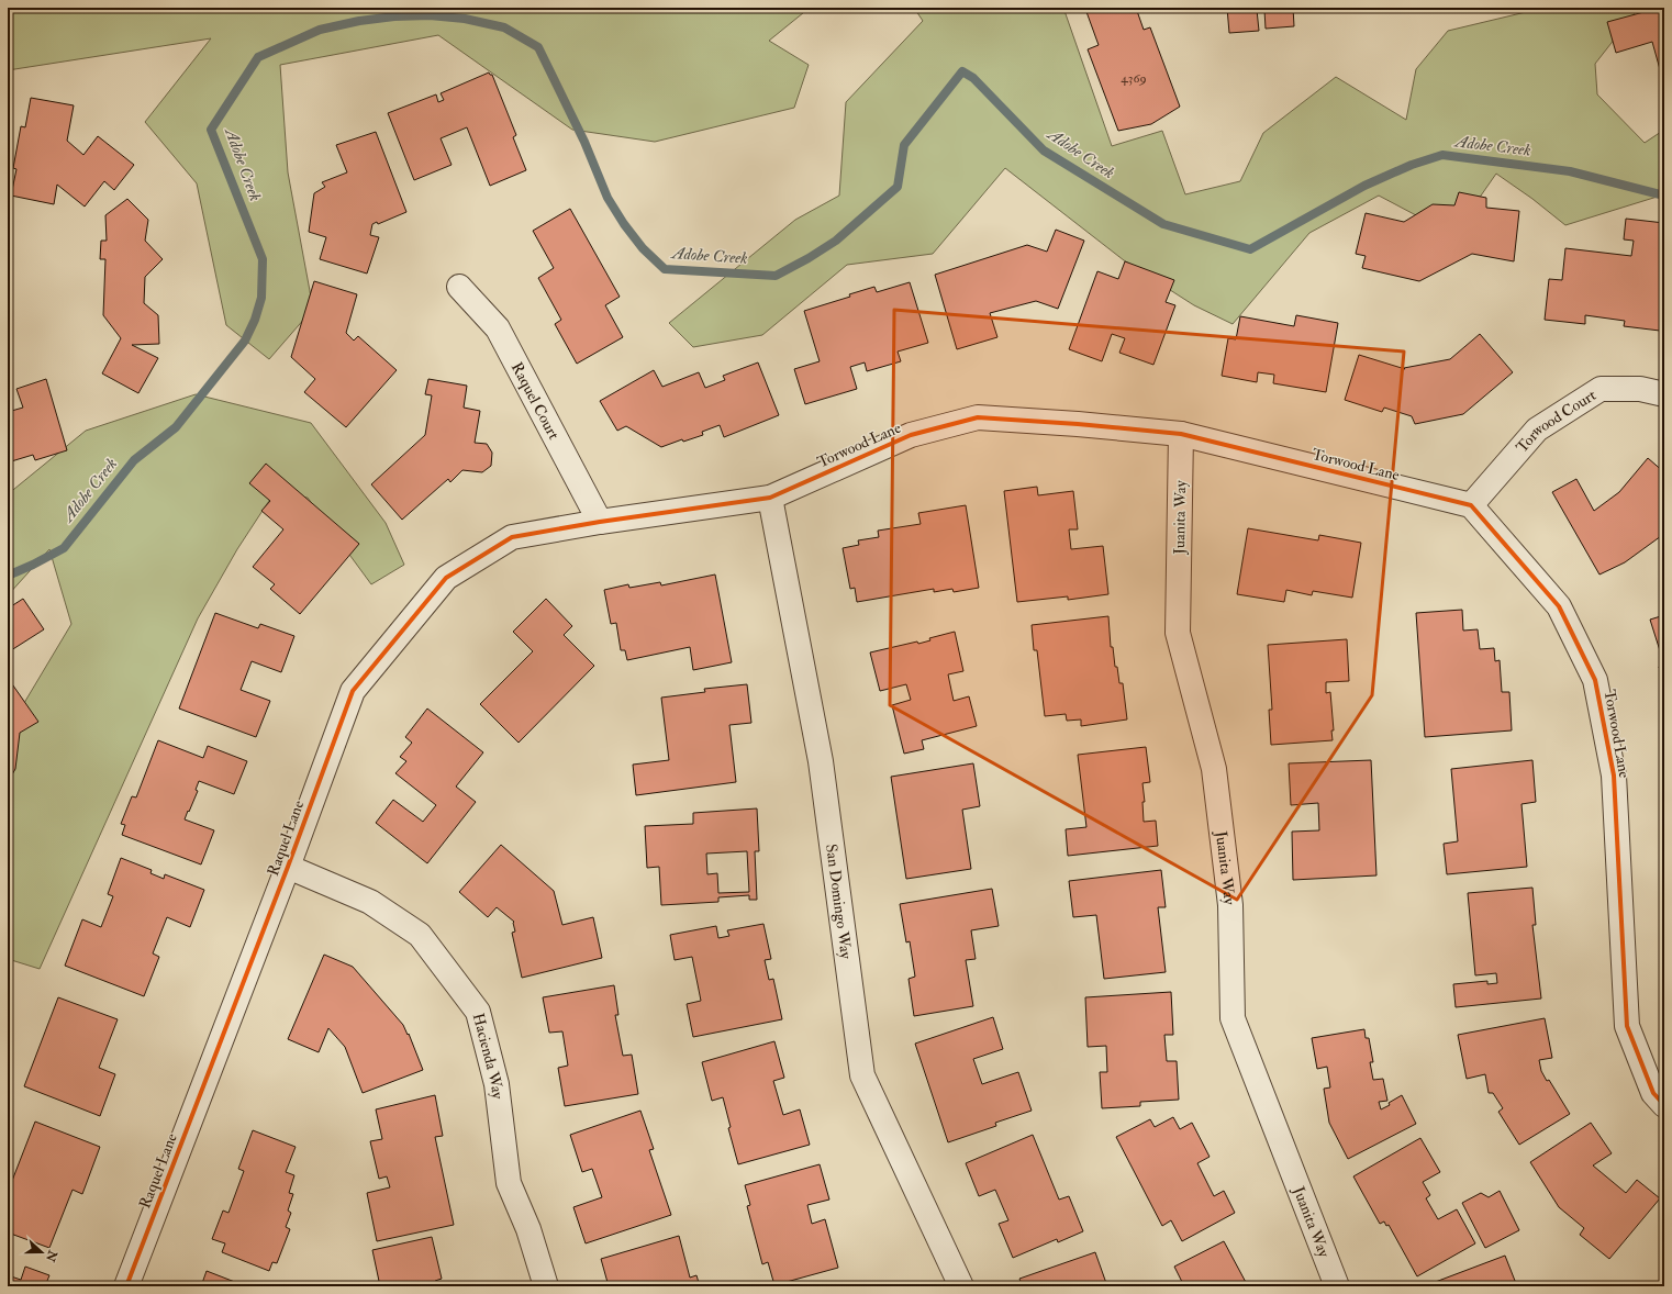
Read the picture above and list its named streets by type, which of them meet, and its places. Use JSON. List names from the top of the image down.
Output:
{
  "streets": {
    "street": [
      "Raquel Court",
      "Torwood Court",
      "Torwood Lane",
      "Juanita Way",
      "Raquel Lane",
      "San Domingo Way",
      "Hacienda Way"
    ]
  },
  "crossings": [
    ["Raquel Court", "Torwood Lane"],
    ["Raquel Court", "Raquel Lane"],
    ["Torwood Court", "Torwood Lane"],
    ["Torwood Lane", "Juanita Way"],
    ["Torwood Lane", "Raquel Lane"],
    ["Torwood Lane", "San Domingo Way"],
    ["Raquel Lane", "Hacienda Way"]
  ],
  "water": ["Adobe Creek"],
  "house_numbers": ["4369"],
  "north": "right"
}
